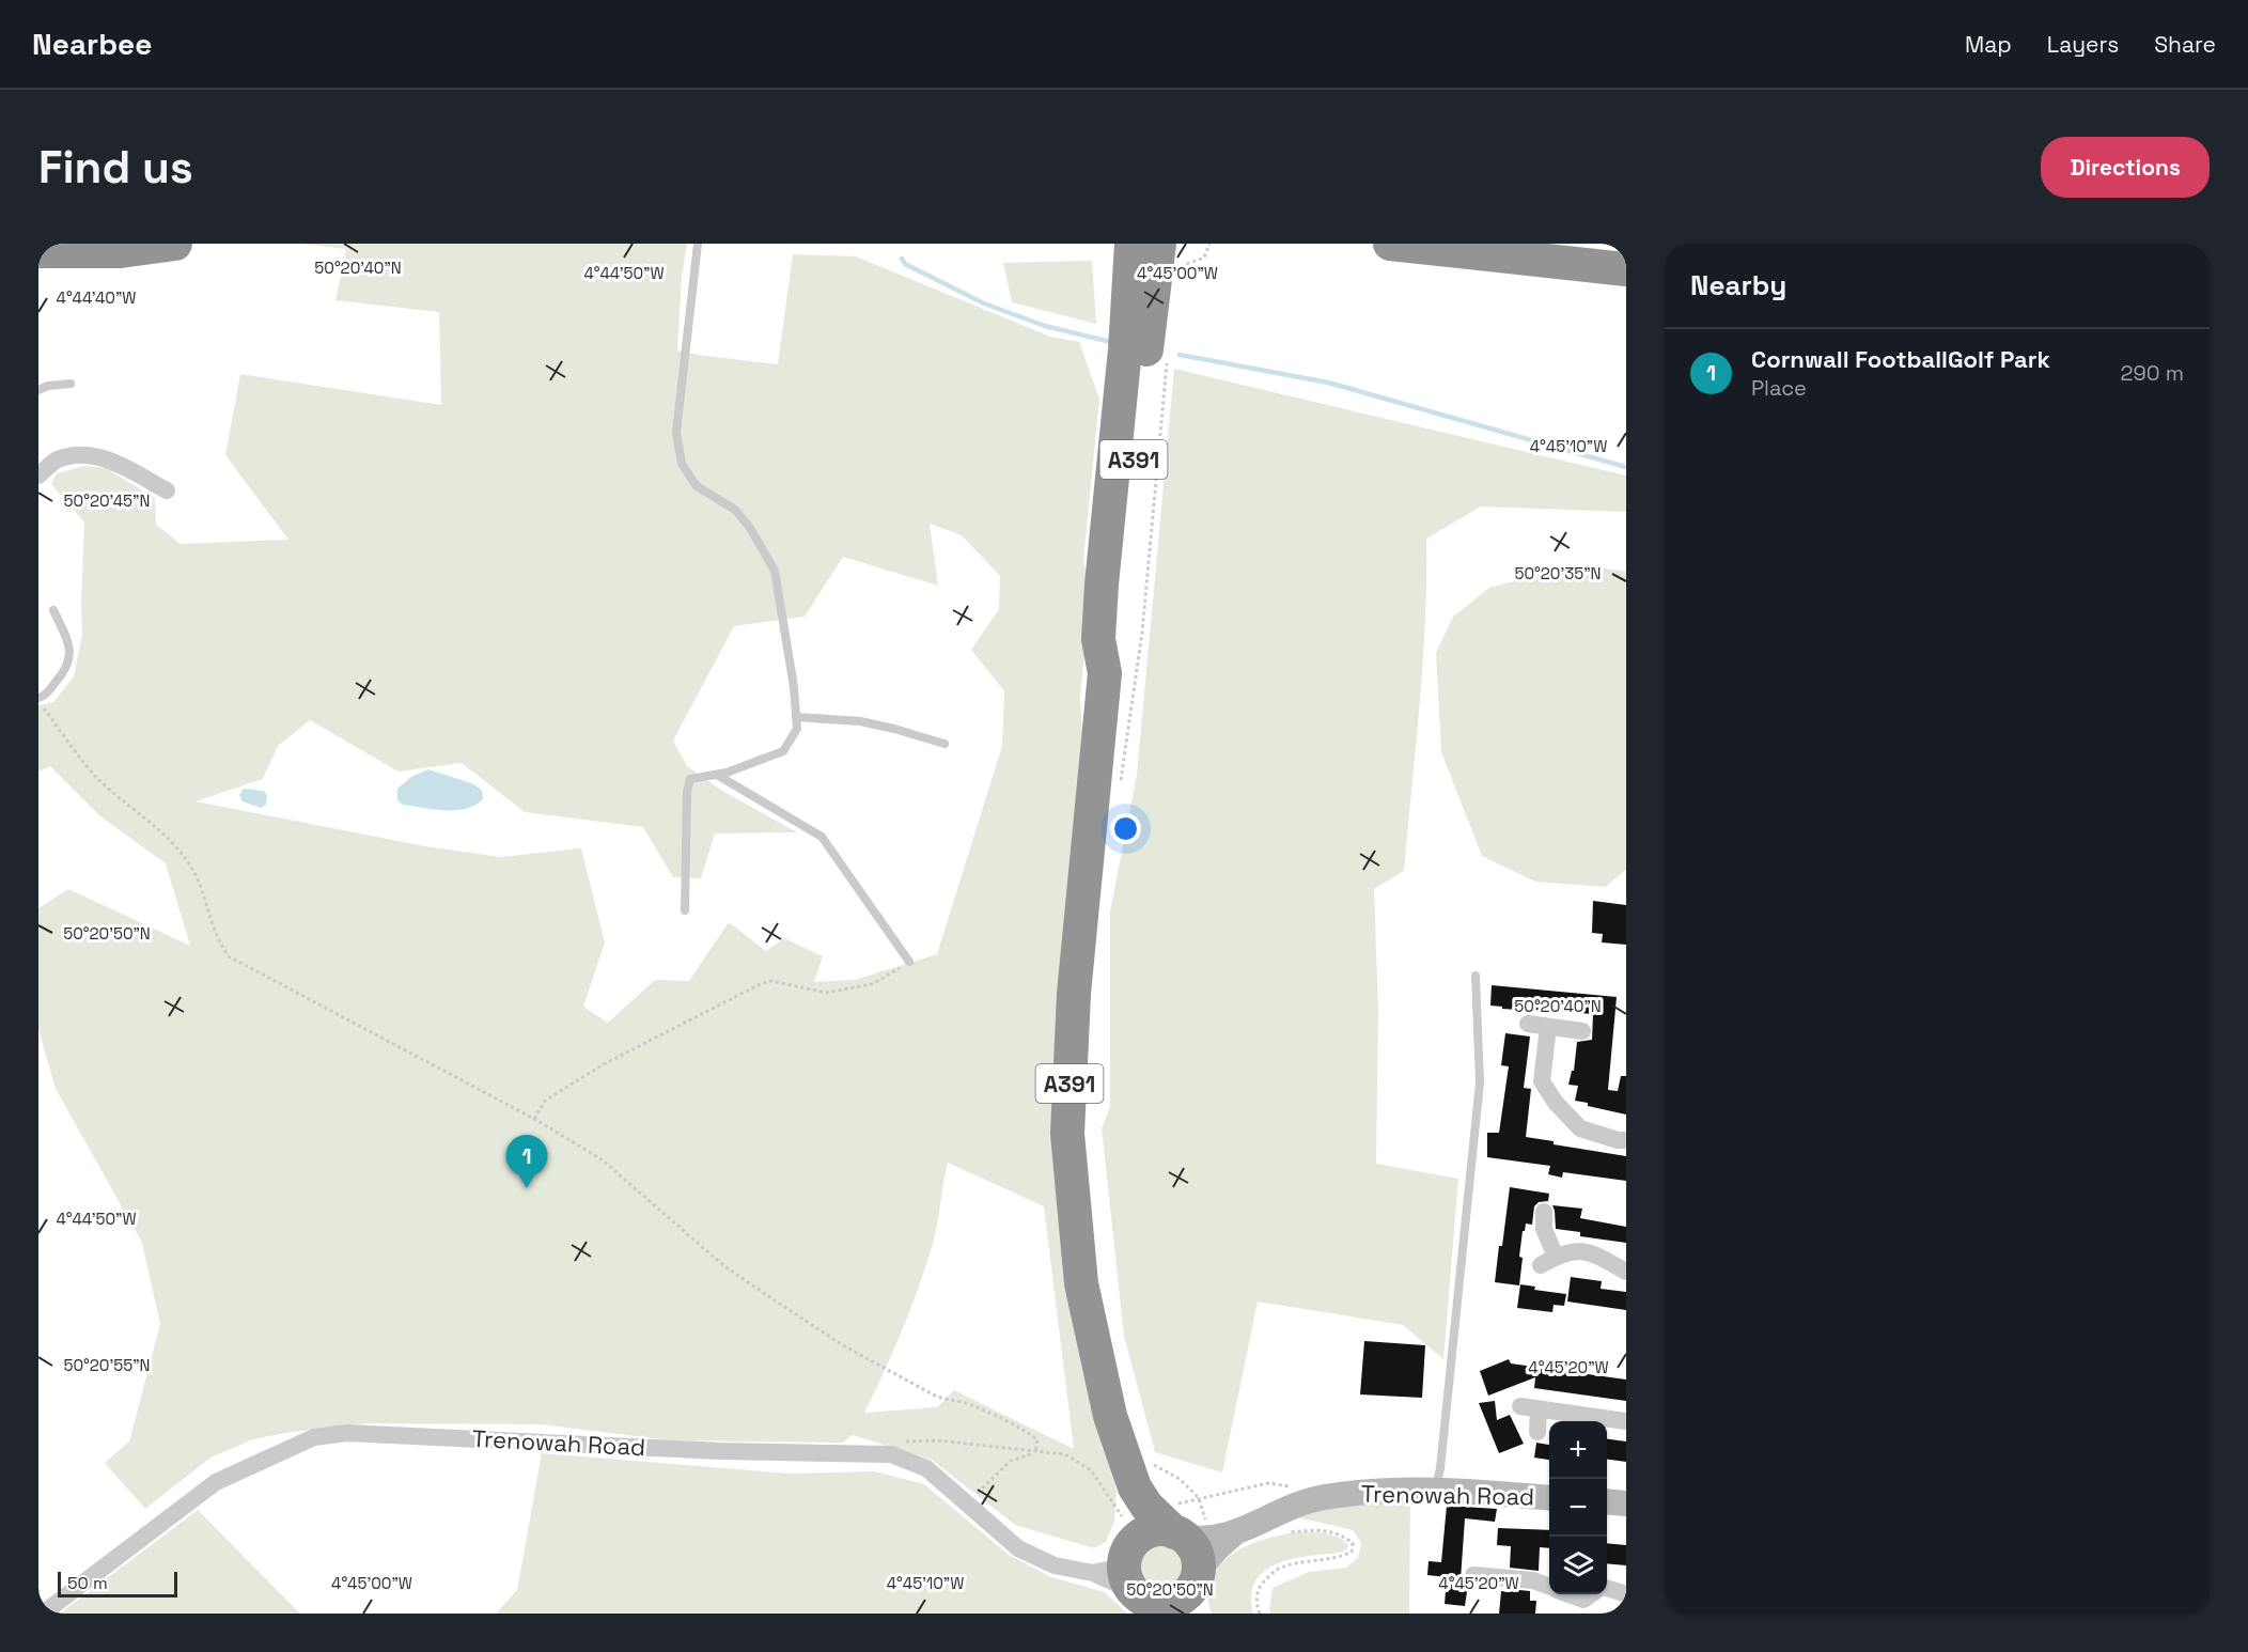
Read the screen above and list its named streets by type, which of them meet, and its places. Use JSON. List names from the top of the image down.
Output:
{
  "streets": {
    "highway": ["A391"],
    "street": ["Trenowah Road"]
  },
  "crossings": [
    ["A391", "Trenowah Road"]
  ],
  "scale_bar": "50 m",
  "page": {
    "header": "Nearbee",
    "nav": ["Map", "Layers", "Share"],
    "buttons": "Directions",
    "title": "Find us",
    "heading": "Nearby",
    "list": [
      {
        "mark": "1",
        "name": "Cornwall FootballGolf Park",
        "note": "Place",
        "value": "290 m"
      }
    ],
    "pins": "1",
    "map_buttons": ["+", "−"],
    "scale": "50 m"
  },
  "coordinates": [
    "50°20'40\"N",
    "4°44'50\"W",
    "4°45'00\"W",
    "4°44'40\"W",
    "4°45'10\"W",
    "50°20'45\"N",
    "50°20'35\"N",
    "50°20'50\"N",
    "50°20'55\"N",
    "4°45'20\"W"
  ]
}
